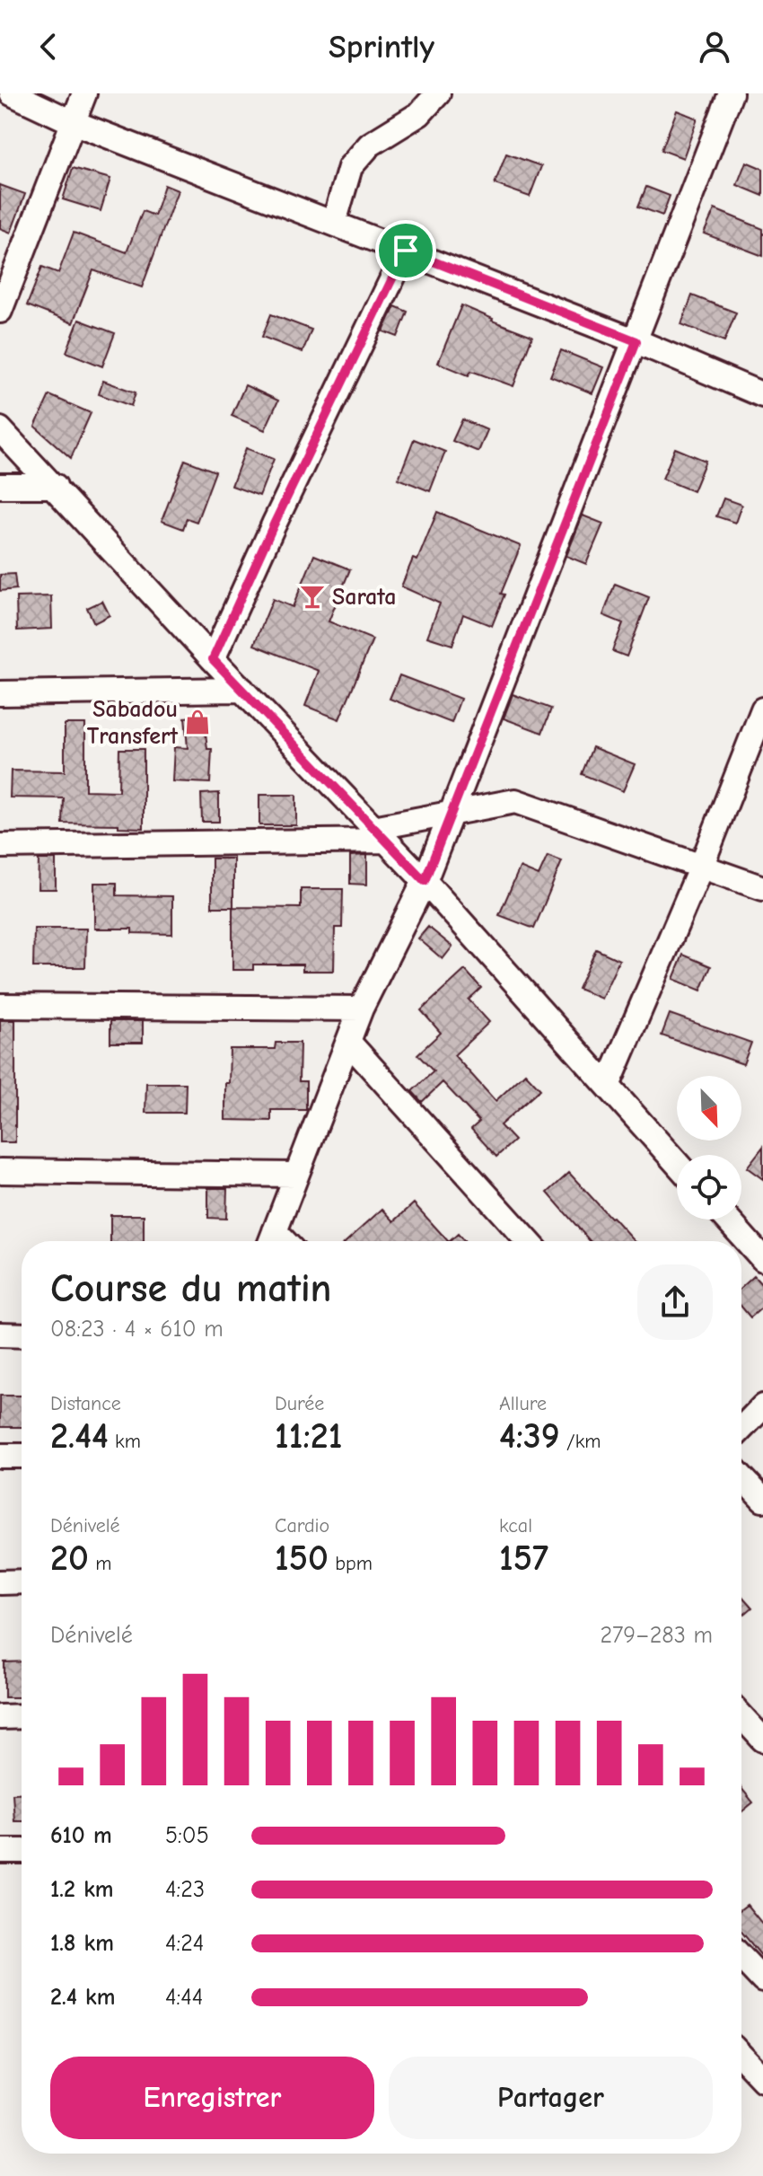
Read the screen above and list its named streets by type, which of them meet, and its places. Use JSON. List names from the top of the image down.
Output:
{
  "places": {
    "bar": ["Sarata"],
    "shop": ["Sabadou Transfert"]
  },
  "north": "bottom right",
  "page": {
    "header": "Sprintly",
    "heading": ["Course du matin", "08:23 · 4 × 610 m"],
    "stats": [
      ["Distance", "2.44 km"],
      ["Durée", "11:21"],
      ["Allure", "4:39 /km"],
      ["Dénivelé", "20 m"],
      ["Cardio", "150 bpm"],
      ["kcal", "157"]
    ],
    "chart": ["Dénivelé", "279–283 m"],
    "list": [
      {
        "name": "610 m",
        "note": "5:05"
      },
      {
        "name": "1.2 km",
        "note": "4:23"
      },
      {
        "name": "1.8 km",
        "note": "4:24"
      },
      {
        "name": "2.4 km",
        "note": "4:44"
      }
    ],
    "buttons": ["Enregistrer", "Partager"]
  }
}
